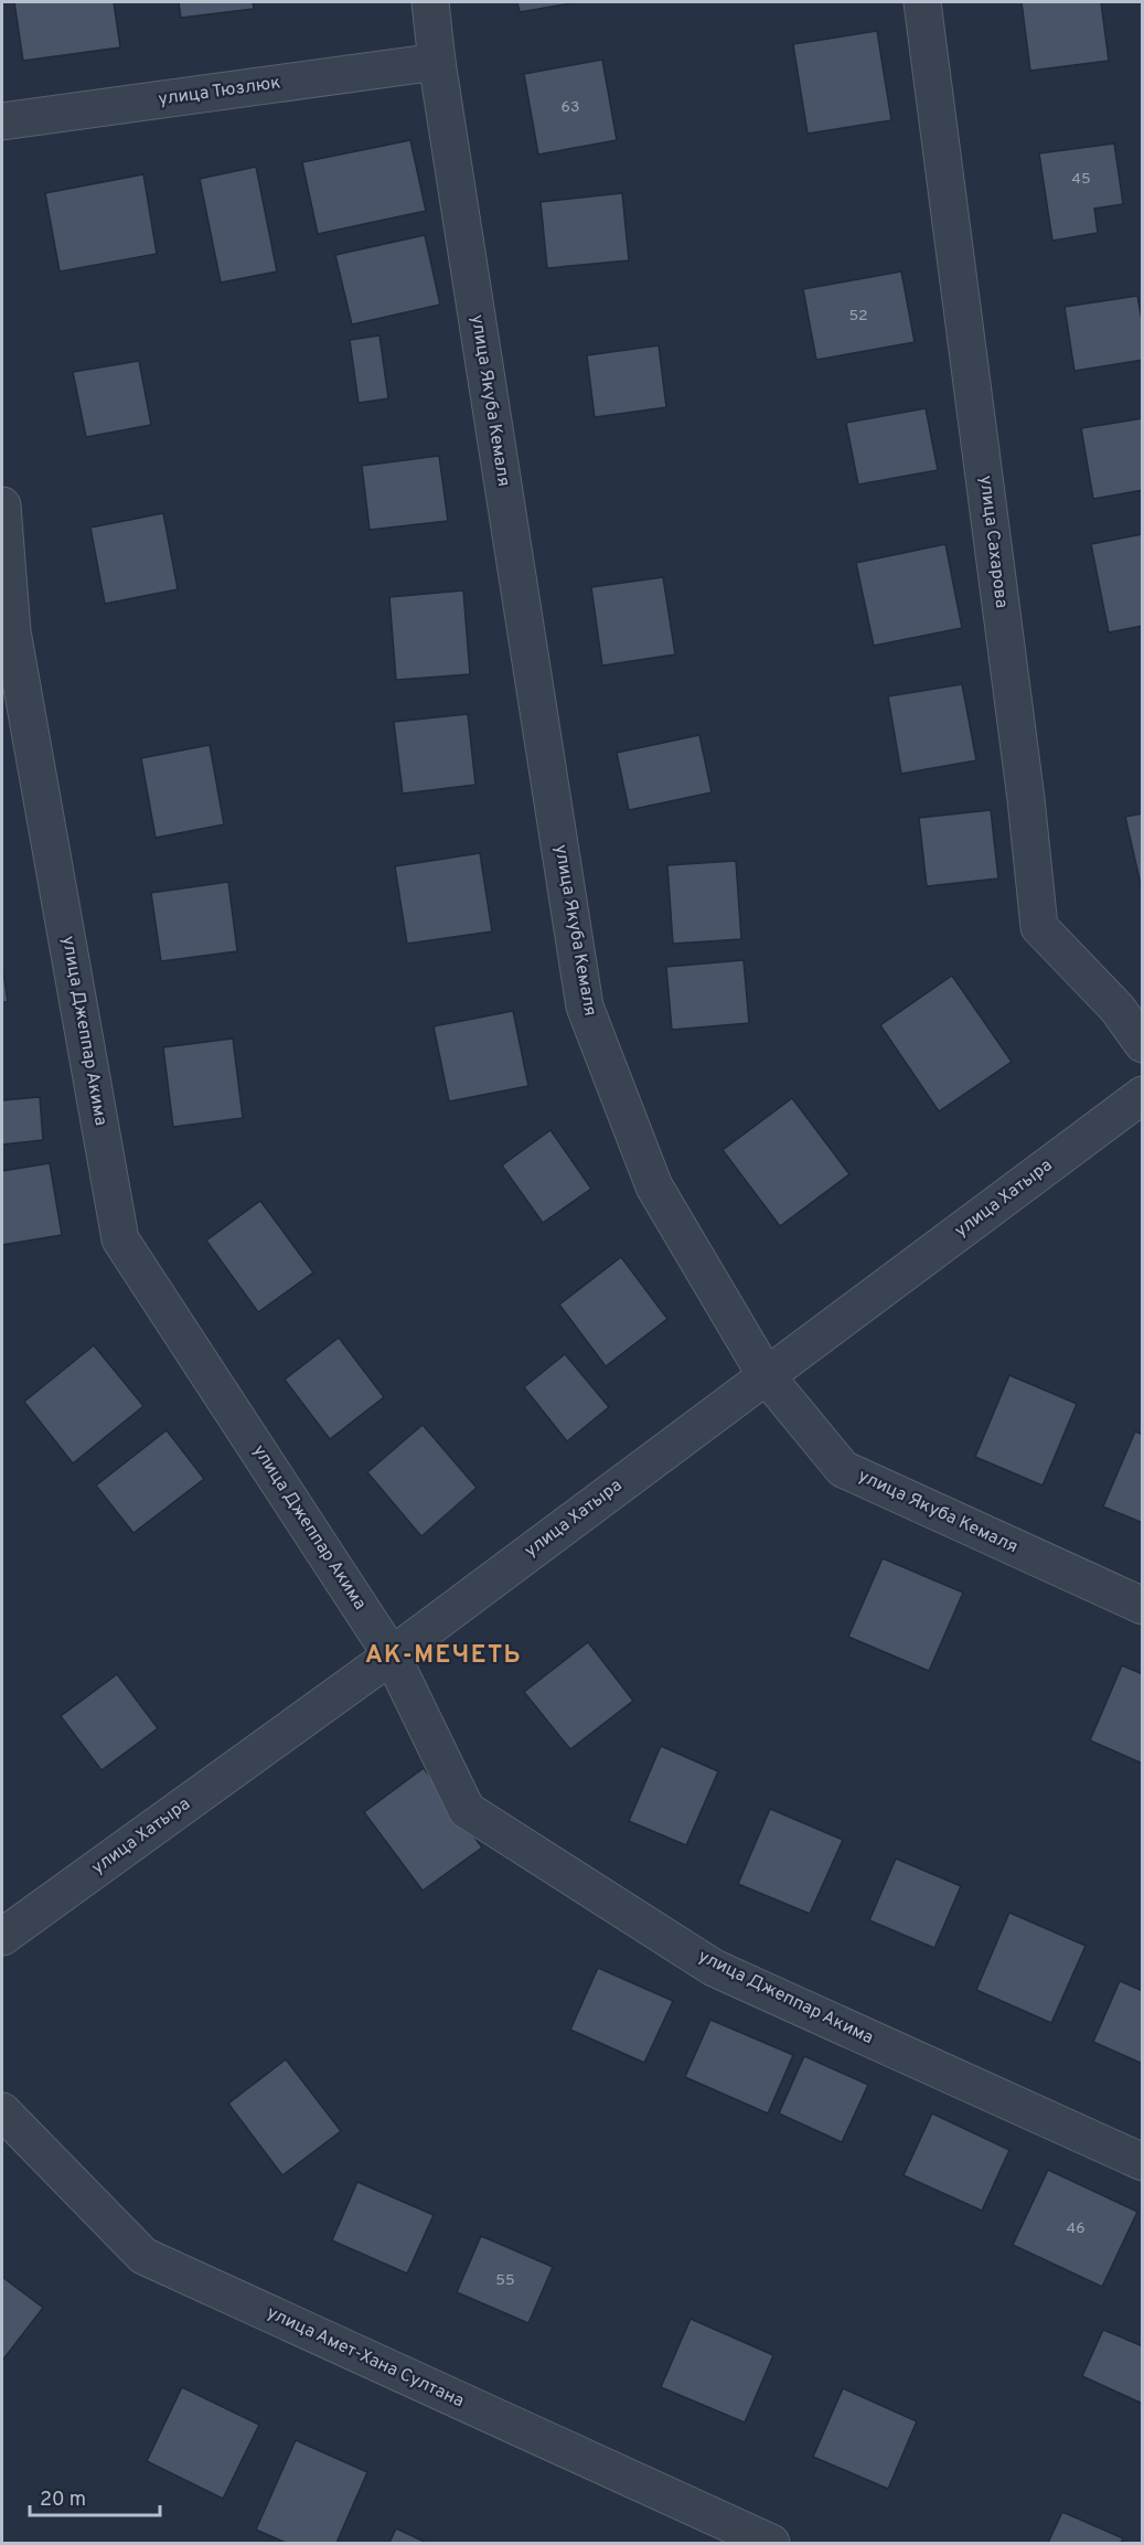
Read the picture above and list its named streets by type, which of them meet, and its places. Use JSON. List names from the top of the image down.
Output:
{
  "streets": {
    "street": [
      "улица Тюзлюк",
      "улица Якуба Кемаля",
      "улица Сахарова",
      "улица Джеппар Акима",
      "улица Хатыра",
      "улица Амет-Хана Султана"
    ]
  },
  "crossings": [
    ["улица Тюзлюк", "улица Якуба Кемаля"],
    ["улица Якуба Кемаля", "улица Хатыра"],
    ["улица Джеппар Акима", "улица Хатыра"]
  ],
  "districts": ["АК-МЕЧЕТЬ"],
  "house_numbers": [
    "63",
    "45",
    "52",
    "46",
    "55"
  ],
  "scale_bar": "20 m"
}
